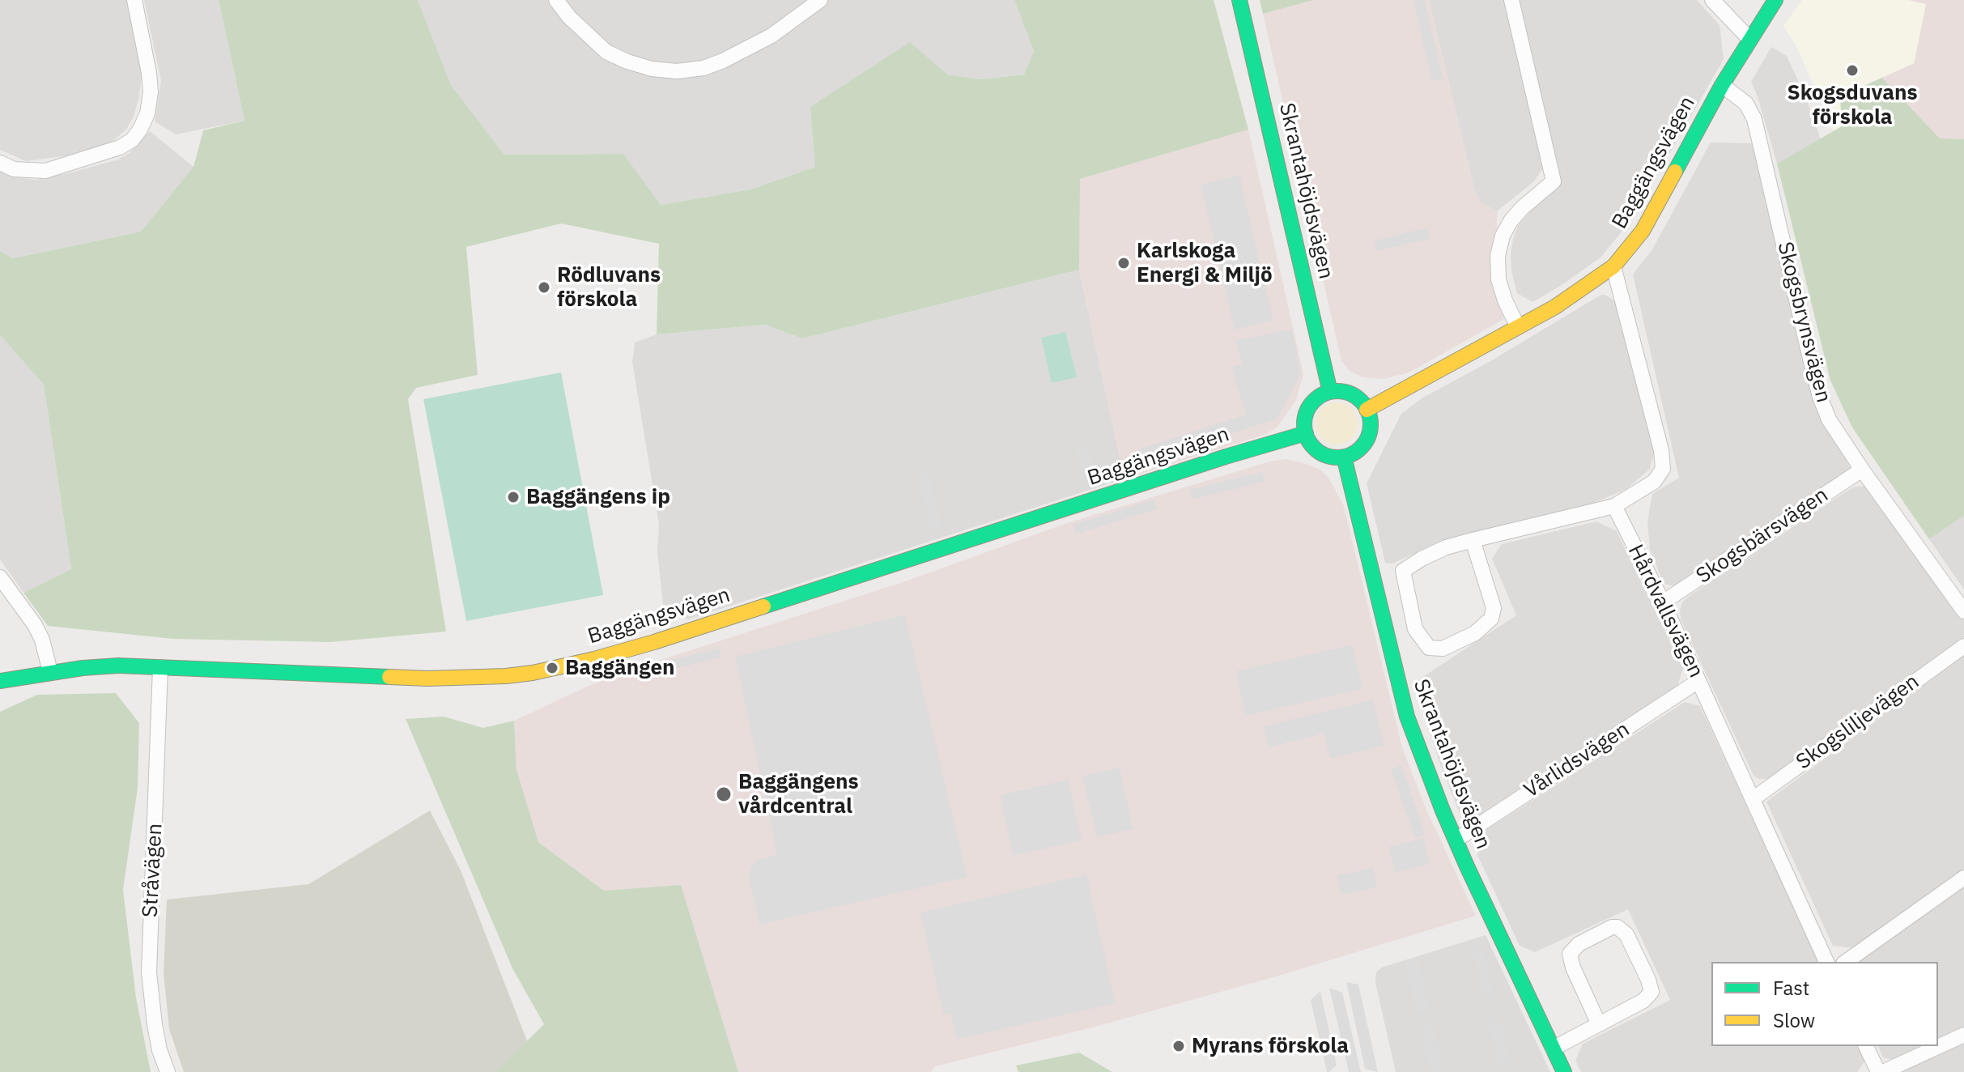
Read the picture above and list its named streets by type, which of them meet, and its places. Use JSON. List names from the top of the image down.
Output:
{
  "streets": {
    "street": [
      "Baggängsvägen",
      "Skrantahöjdsvägen",
      "Skogsbrynsvägen",
      "Skogsbärsvägen",
      "Hårdvallsvägen",
      "Skogsliljevägen",
      "Vårlidsvägen",
      "Stråvägen"
    ]
  },
  "crossings": [
    ["Baggängsvägen", "Skrantahöjdsvägen"],
    ["Baggängsvägen", "Skogsbrynsvägen"],
    ["Baggängsvägen", "Stråvägen"],
    ["Skrantahöjdsvägen", "Vårlidsvägen"],
    ["Skogsbrynsvägen", "Skogsbärsvägen"],
    ["Skogsbärsvägen", "Hårdvallsvägen"],
    ["Hårdvallsvägen", "Skogsliljevägen"],
    ["Hårdvallsvägen", "Vårlidsvägen"]
  ],
  "places": [
    "Skogsduvans förskola",
    "Karlskoga Energi & Miljö",
    "Rödluvans förskola",
    "Baggängens ip",
    "Baggängen",
    "Baggängens vårdcentral",
    "Myrans förskola"
  ],
  "legend": ["Fast", "Slow"]
}
